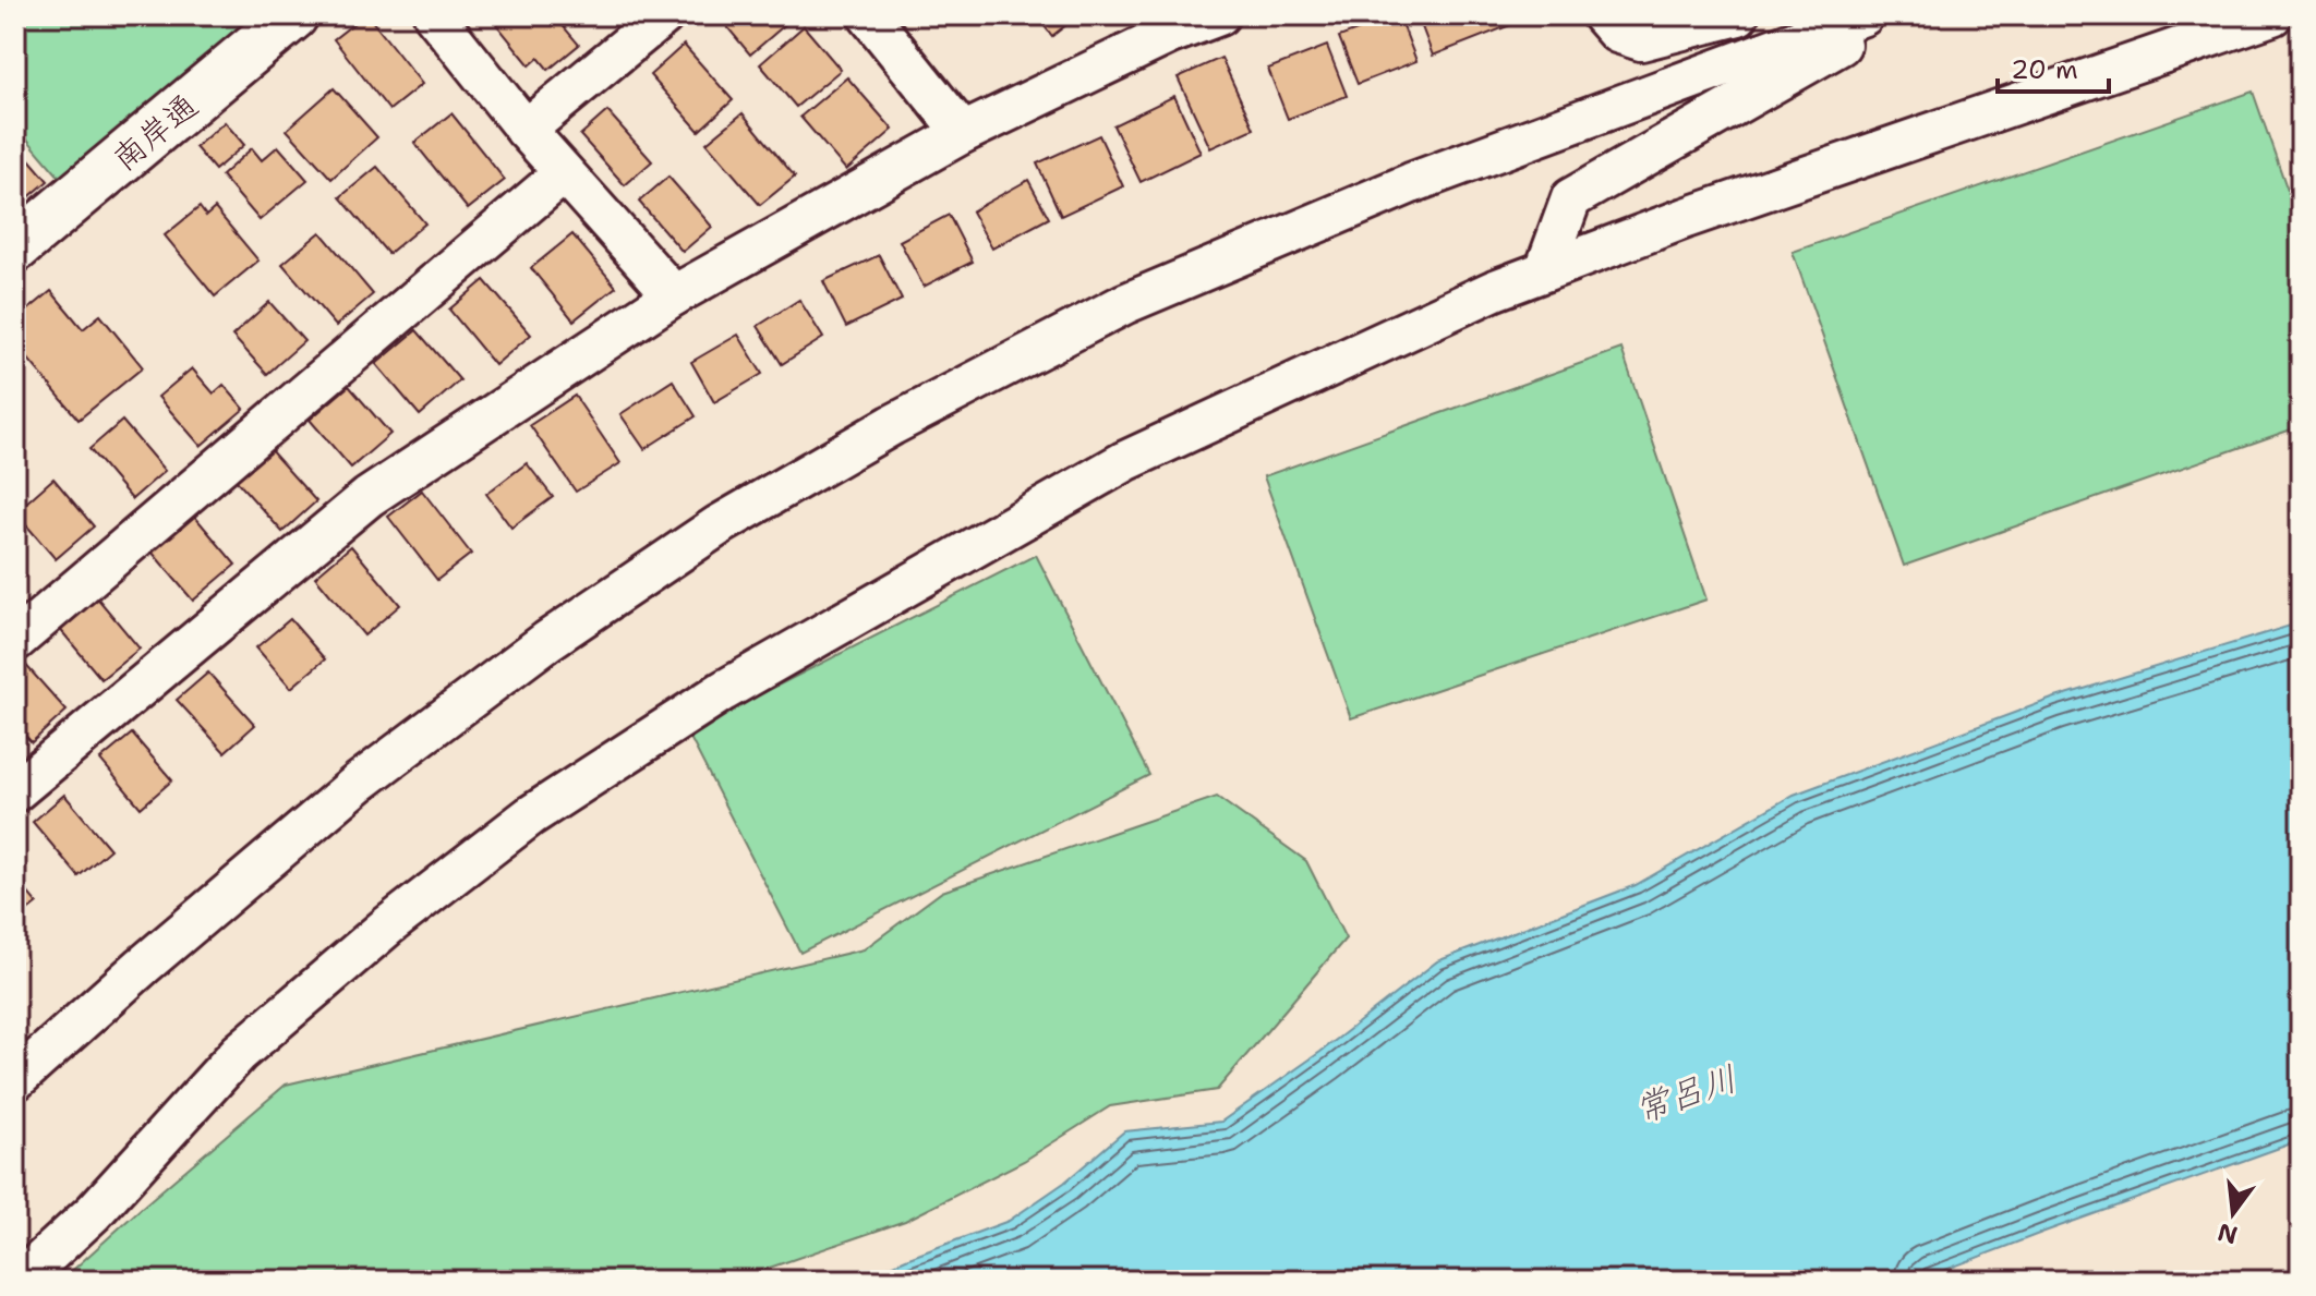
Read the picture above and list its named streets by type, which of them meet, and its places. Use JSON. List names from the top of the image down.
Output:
{
  "streets": {
    "main road": ["南岸通"]
  },
  "water": ["常呂川"],
  "scale_bar": "20 m",
  "north": "bottom"
}
